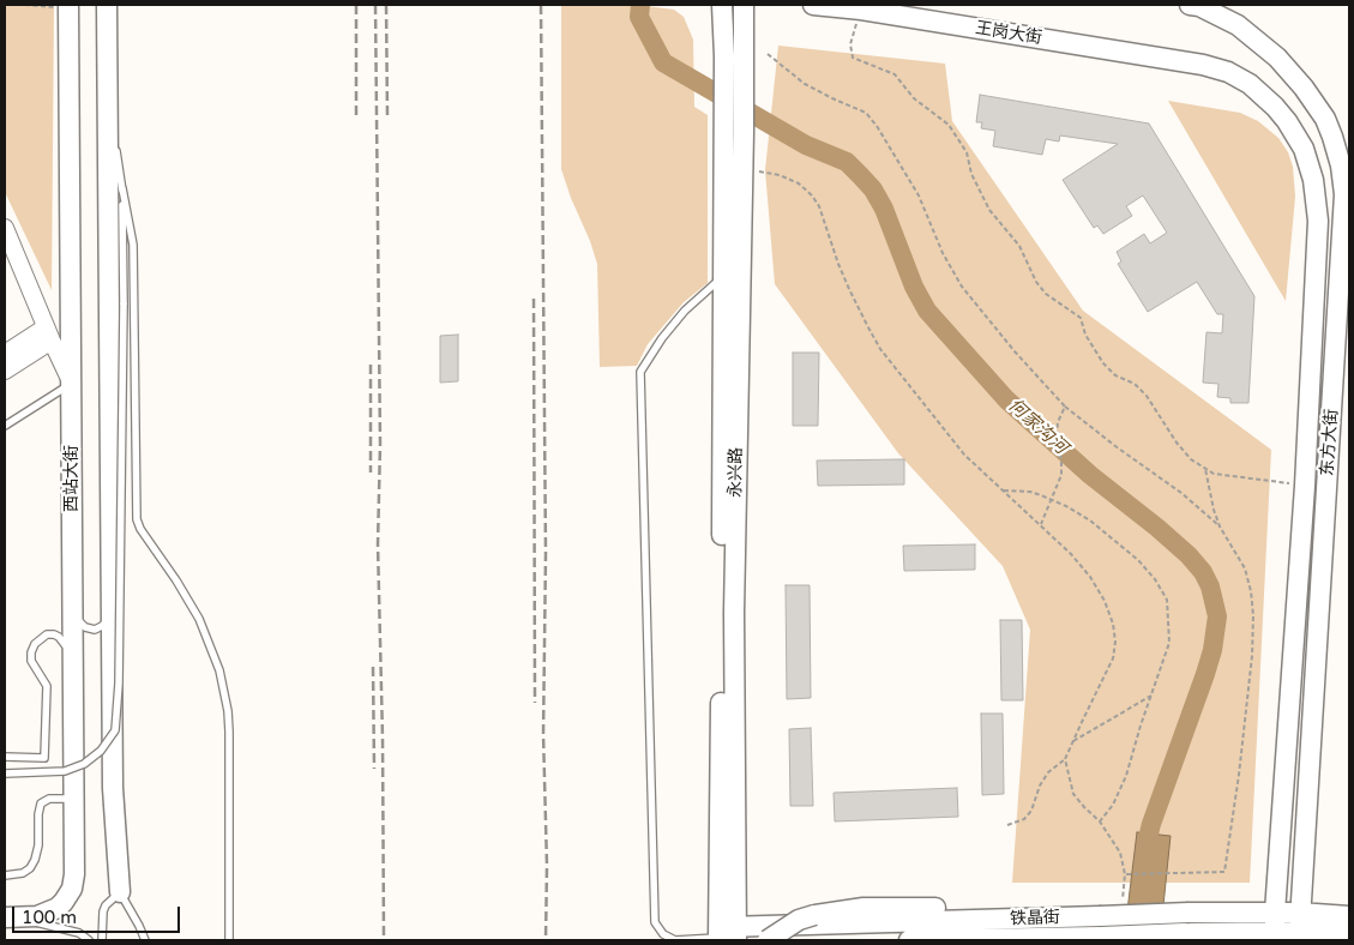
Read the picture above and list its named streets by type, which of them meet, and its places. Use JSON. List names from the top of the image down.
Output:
{
  "streets": {
    "main road": [
      "王岗大街",
      "东方大街",
      "永兴路",
      "西站大街",
      "铁晶街"
    ]
  },
  "crossings": [
    ["王岗大街", "东方大街"],
    ["东方大街", "铁晶街"],
    ["永兴路", "铁晶街"]
  ],
  "water": ["何家沟河"],
  "scale_bar": "100 m"
}
